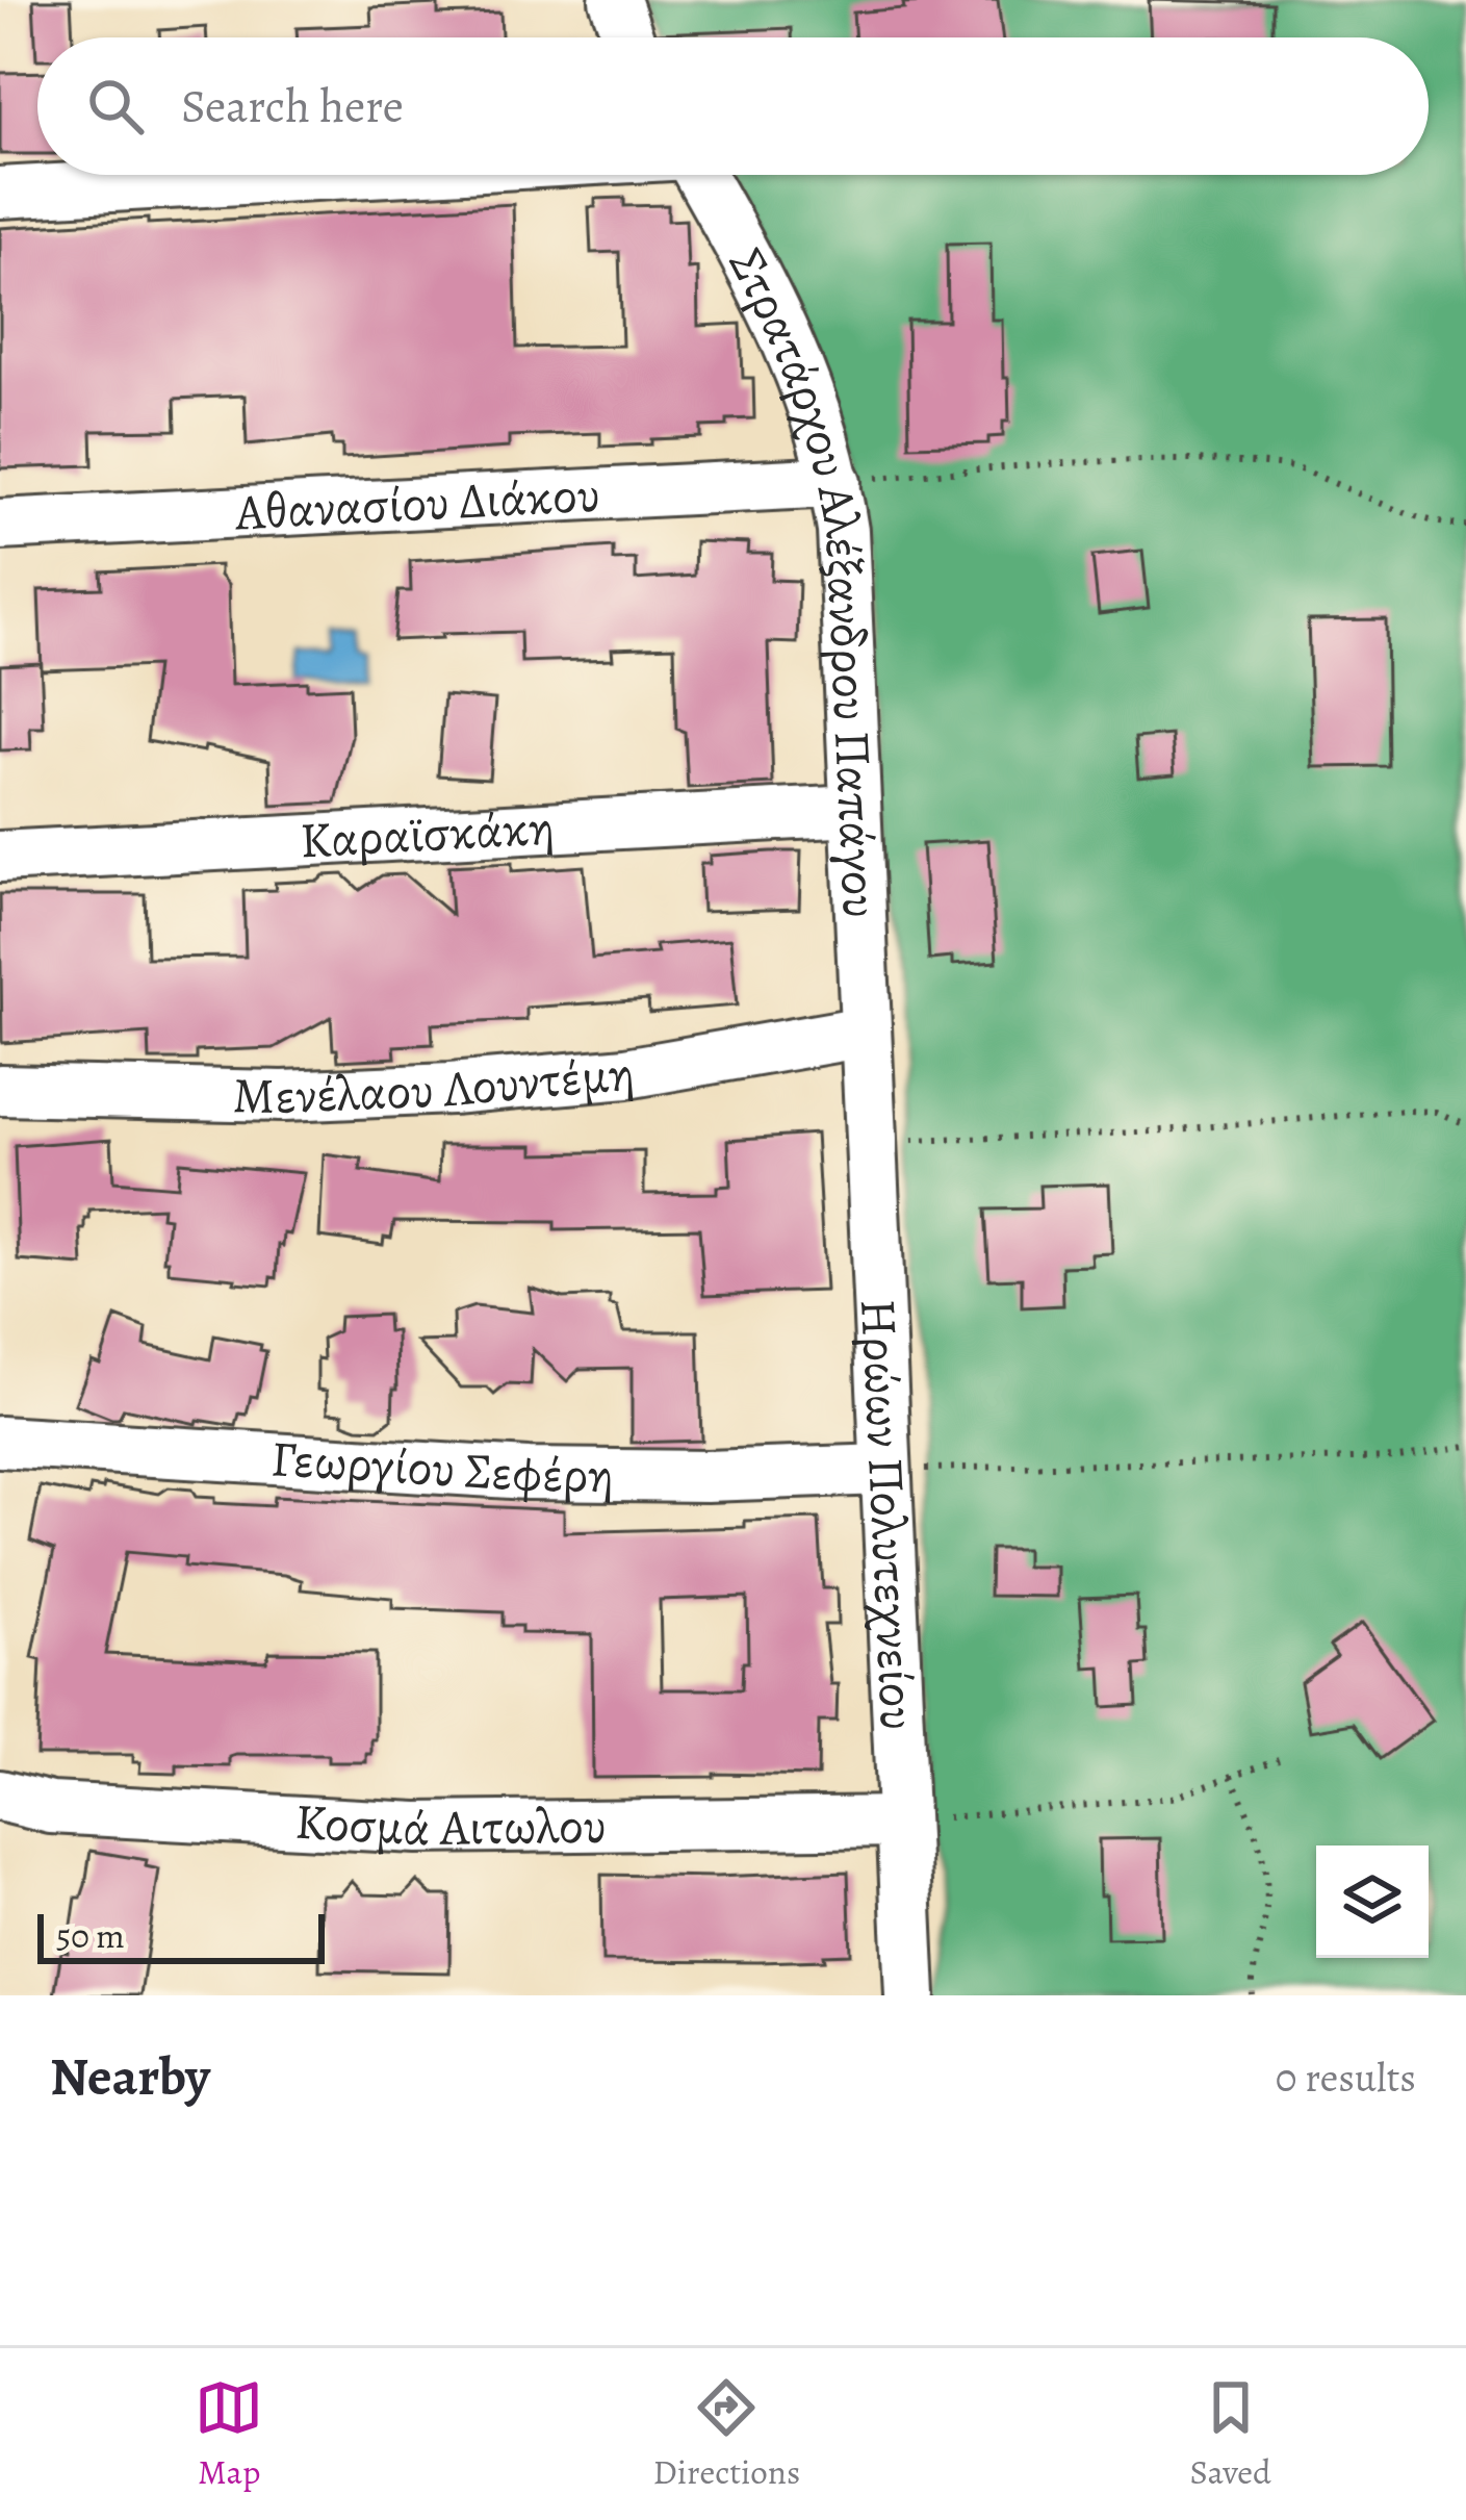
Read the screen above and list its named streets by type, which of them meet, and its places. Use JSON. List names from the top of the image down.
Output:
{
  "streets": {
    "street": [
      "Αθανασίου Διάκου",
      "Στρατάρχου Αλέξανδρου Παπάγου",
      "Καραϊσκάκη",
      "Μενέλαου Λουντέμη",
      "Γεωργίου Σεφέρη",
      "Ηρώων Πολυτεχνείου",
      "Κοσμά Αιτωλου"
    ]
  },
  "crossings": [
    ["Αθανασίου Διάκου", "Στρατάρχου Αλέξανδρου Παπάγου"],
    ["Στρατάρχου Αλέξανδρου Παπάγου", "Καραϊσκάκη"],
    ["Στρατάρχου Αλέξανδρου Παπάγου", "Μενέλαου Λουντέμη"],
    ["Στρατάρχου Αλέξανδρου Παπάγου", "Ηρώων Πολυτεχνείου"],
    ["Μενέλαου Λουντέμη", "Ηρώων Πολυτεχνείου"],
    ["Γεωργίου Σεφέρη", "Ηρώων Πολυτεχνείου"],
    ["Ηρώων Πολυτεχνείου", "Κοσμά Αιτωλου"]
  ],
  "scale_bar": "50 m",
  "page": {
    "search": "Search here",
    "scale": "50 m",
    "heading": ["Nearby", "0 results"],
    "nav": ["Map", "Directions", "Saved"]
  }
}
